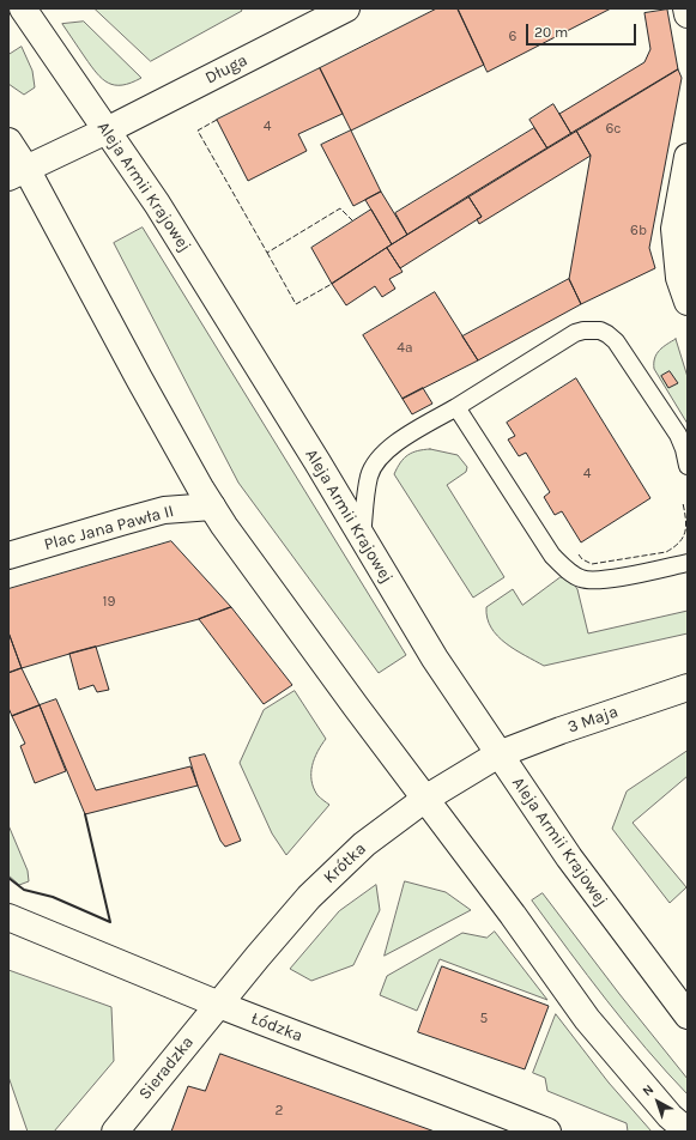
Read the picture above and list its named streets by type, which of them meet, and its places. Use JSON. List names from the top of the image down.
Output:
{
  "streets": {
    "main road": [
      "Długa",
      "Aleja Armii Krajowej",
      "Plac Jana Pawła II",
      "3 Maja",
      "Krótka",
      "Łódzka",
      "Sieradzka"
    ]
  },
  "crossings": [
    ["Długa", "Aleja Armii Krajowej"],
    ["Aleja Armii Krajowej", "3 Maja"],
    ["Aleja Armii Krajowej", "Krótka"],
    ["3 Maja", "Krótka"],
    ["Krótka", "Łódzka"],
    ["Krótka", "Sieradzka"],
    ["Łódzka", "Sieradzka"]
  ],
  "house_numbers": [
    "6",
    "4",
    "6c",
    "6b",
    "4a",
    "4",
    "19",
    "5",
    "2"
  ],
  "scale_bar": "20 m",
  "north": "top left"
}
